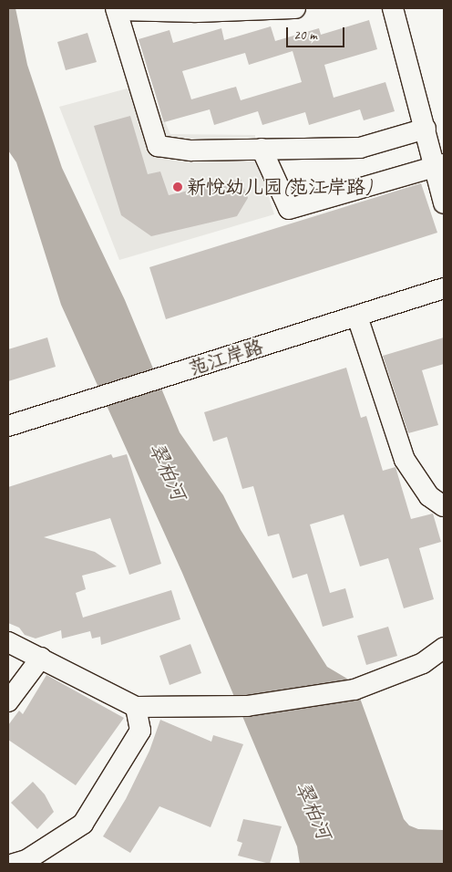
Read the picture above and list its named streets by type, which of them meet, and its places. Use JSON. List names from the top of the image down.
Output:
{
  "streets": {
    "street": ["范江岸路"]
  },
  "water": ["翠柏河"],
  "places": ["新悦幼儿园(范江岸路)"],
  "scale_bar": "20 m"
}
